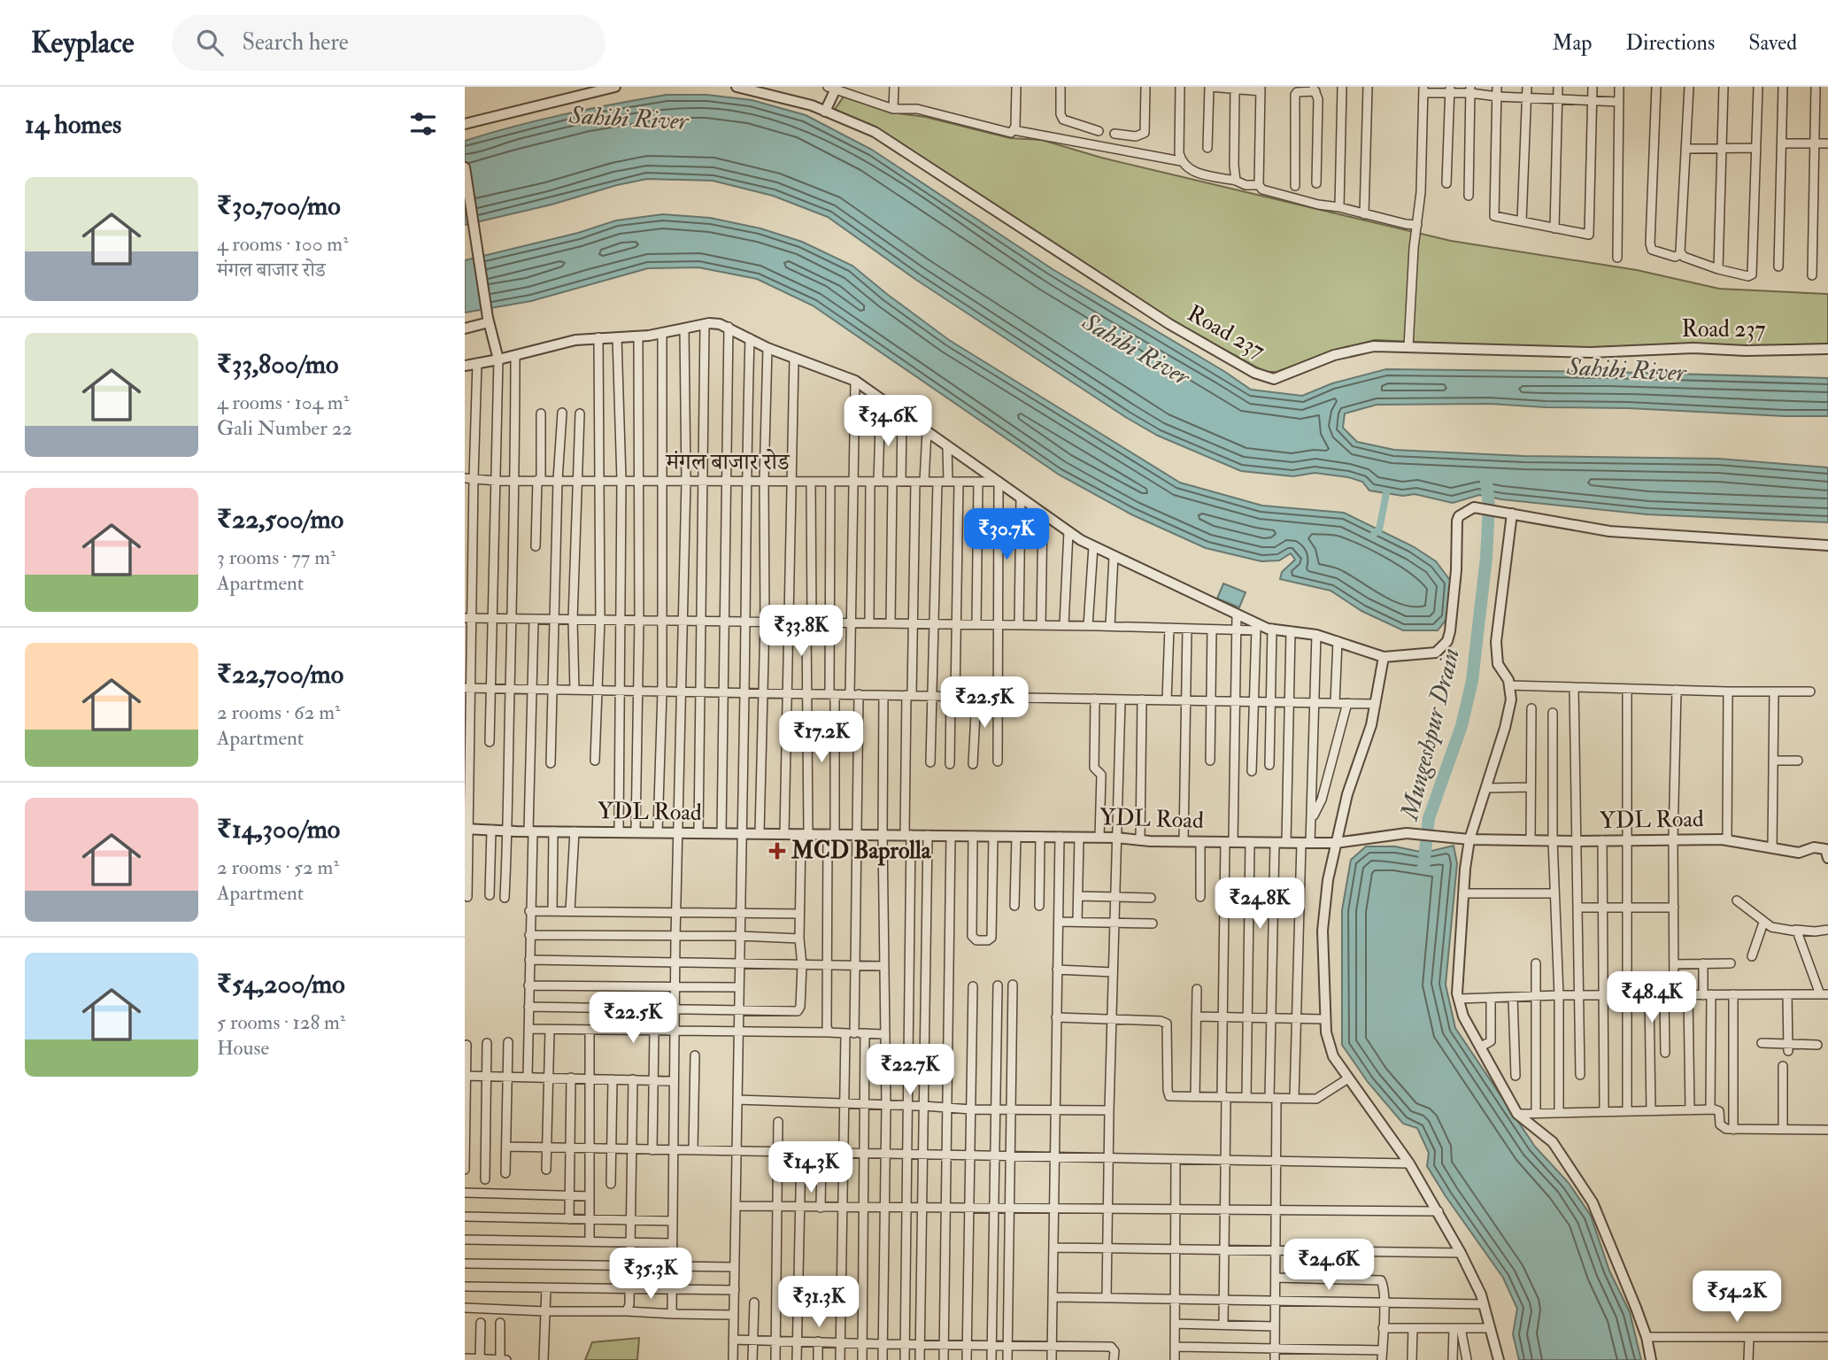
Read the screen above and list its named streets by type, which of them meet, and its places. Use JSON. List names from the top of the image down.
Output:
{
  "streets": {
    "street": ["Road 237", "मंगल बाजार रोड", "YDL Road"]
  },
  "water": ["Sahibi River", "Mungeshpur Drain"],
  "places": {
    "health": ["MCD Baprolla"]
  },
  "page": {
    "header": "Keyplace",
    "search": "Search here",
    "nav": ["Map", "Directions", "Saved"],
    "heading": "14 homes",
    "list": [
      {
        "name": "₹30,700/mo",
        "note": "4 rooms · 100 m² · मंगल बाजार रोड"
      },
      {
        "name": "₹33,800/mo",
        "note": "4 rooms · 104 m² · Gali Number 22"
      },
      {
        "name": "₹22,500/mo",
        "note": "3 rooms · 77 m² · Apartment"
      },
      {
        "name": "₹22,700/mo",
        "note": "2 rooms · 62 m² · Apartment"
      },
      {
        "name": "₹14,300/mo",
        "note": "2 rooms · 52 m² · Apartment"
      },
      {
        "name": "₹54,200/mo",
        "note": "5 rooms · 128 m² · House"
      }
    ],
    "price": [
      "₹34.6K",
      "₹30.7K",
      "₹33.8K",
      "₹22.5K",
      "₹17.2K",
      "₹24.8K",
      "₹48.4K",
      "₹22.5K",
      "₹22.7K",
      "₹14.3K",
      "₹24.6K",
      "₹35.3K",
      "₹54.2K",
      "₹31.3K"
    ]
  }
}
